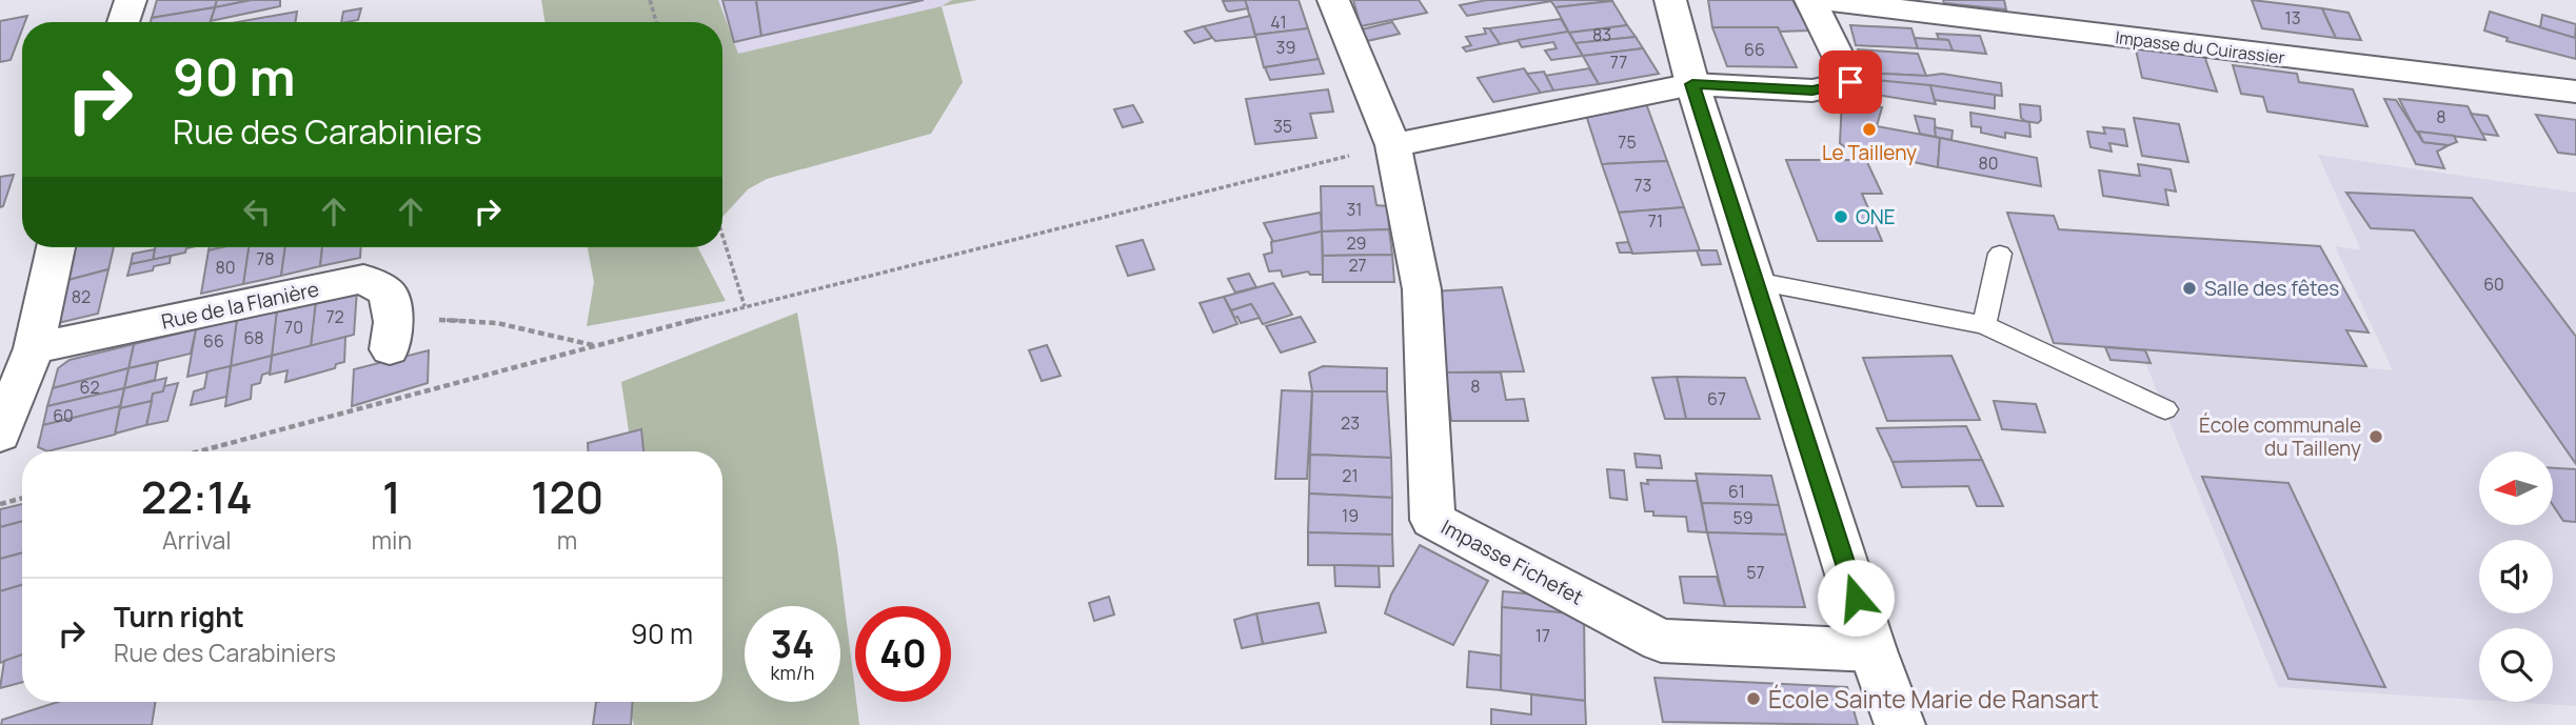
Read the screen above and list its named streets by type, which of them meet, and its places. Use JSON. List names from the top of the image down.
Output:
{
  "streets": {
    "street": ["Impasse du Cuirassier", "Rue de la Flanière", "Impasse Fichefet"]
  },
  "places": [
    "Le Tailleny",
    "ONE",
    "Salle des fêtes",
    "École communale du Tailleny",
    "École Sainte Marie de Ransart"
  ],
  "house_numbers": [
    "13",
    "41",
    "83",
    "39",
    "66",
    "77",
    "8",
    "35",
    "75",
    "80",
    "73",
    "31",
    "71",
    "29",
    "78",
    "27",
    "80",
    "60",
    "82",
    "72",
    "70",
    "68",
    "66",
    "8",
    "62",
    "67",
    "60",
    "23",
    "21",
    "61",
    "19",
    "59",
    "57",
    "17"
  ],
  "north": "left",
  "page": {
    "turn": ["90 m", "Rue des Carabiniers"],
    "eta": [
      "22:14",
      "Arrival",
      "1",
      "min",
      "120",
      "m"
    ],
    "list": [
      {
        "name": "Turn right",
        "note": "Rue des Carabiniers",
        "value": "90 m"
      }
    ],
    "speed": "34 km/h",
    "limit": "40"
  }
}
